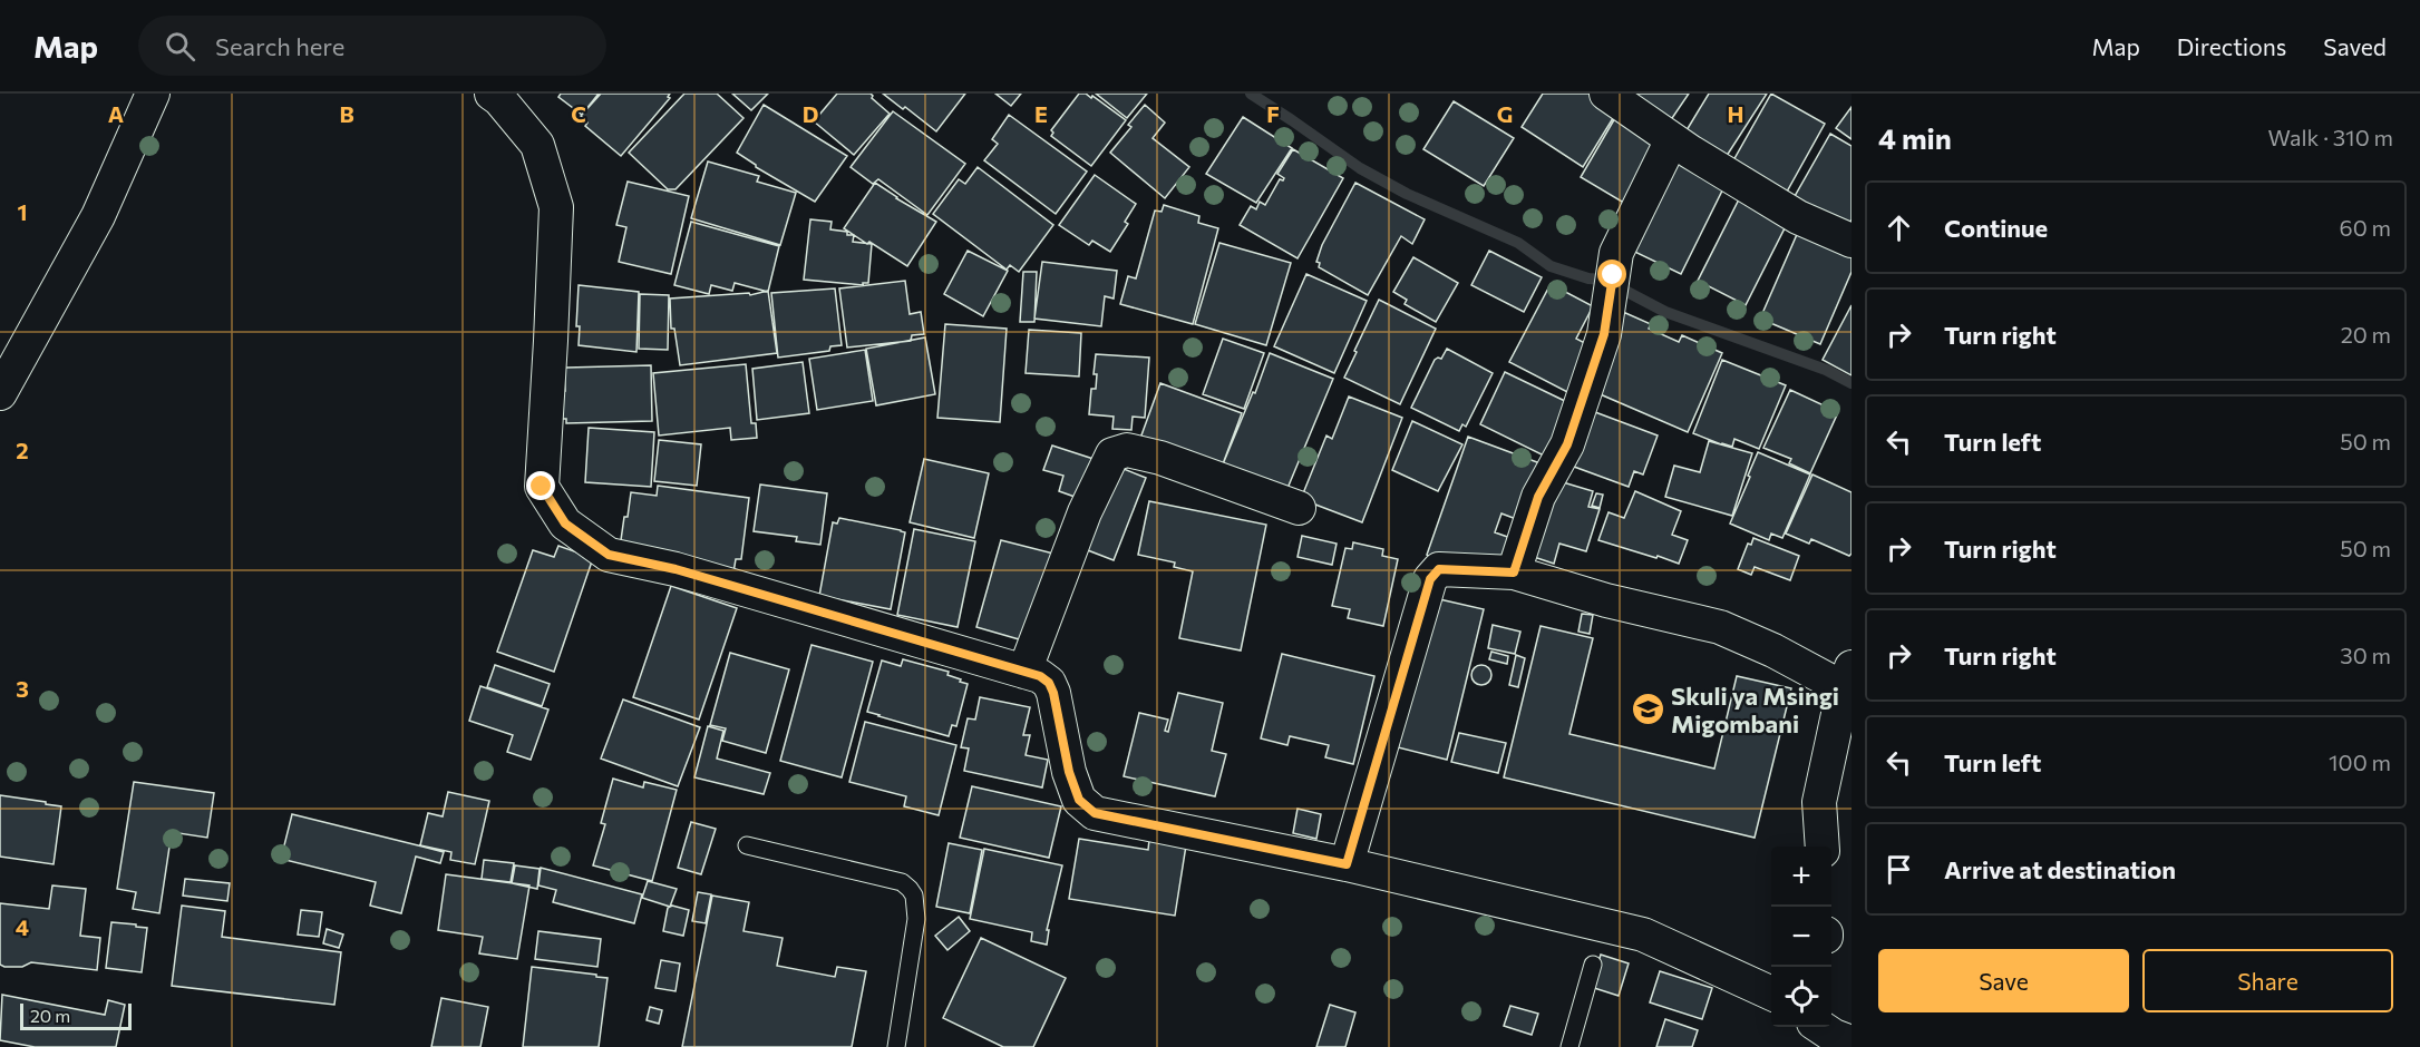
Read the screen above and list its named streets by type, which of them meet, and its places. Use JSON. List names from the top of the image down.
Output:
{
  "places": {
    "school or university": ["Skuli ya Msingi Migombani"]
  },
  "scale_bar": "20 m",
  "page": {
    "header": "Map",
    "search": "Search here",
    "nav": ["Map", "Directions", "Saved"],
    "heading": ["4 min", "Walk · 310 m"],
    "list": [
      ["Continue", "60 m"],
      ["Turn right", "20 m"],
      ["Turn left", "50 m"],
      ["Turn right", "50 m"],
      ["Turn right", "30 m"],
      ["Turn left", "100 m"],
      "Arrive at destination"
    ],
    "map_buttons": ["+", "−"],
    "buttons": ["Save", "Share"],
    "scale": "20 m"
  },
  "grid": {
    "columns": [
      "A",
      "B",
      "C",
      "D",
      "E",
      "F",
      "G",
      "H"
    ],
    "rows": [
      "1",
      "2",
      "3",
      "4"
    ]
  }
}
